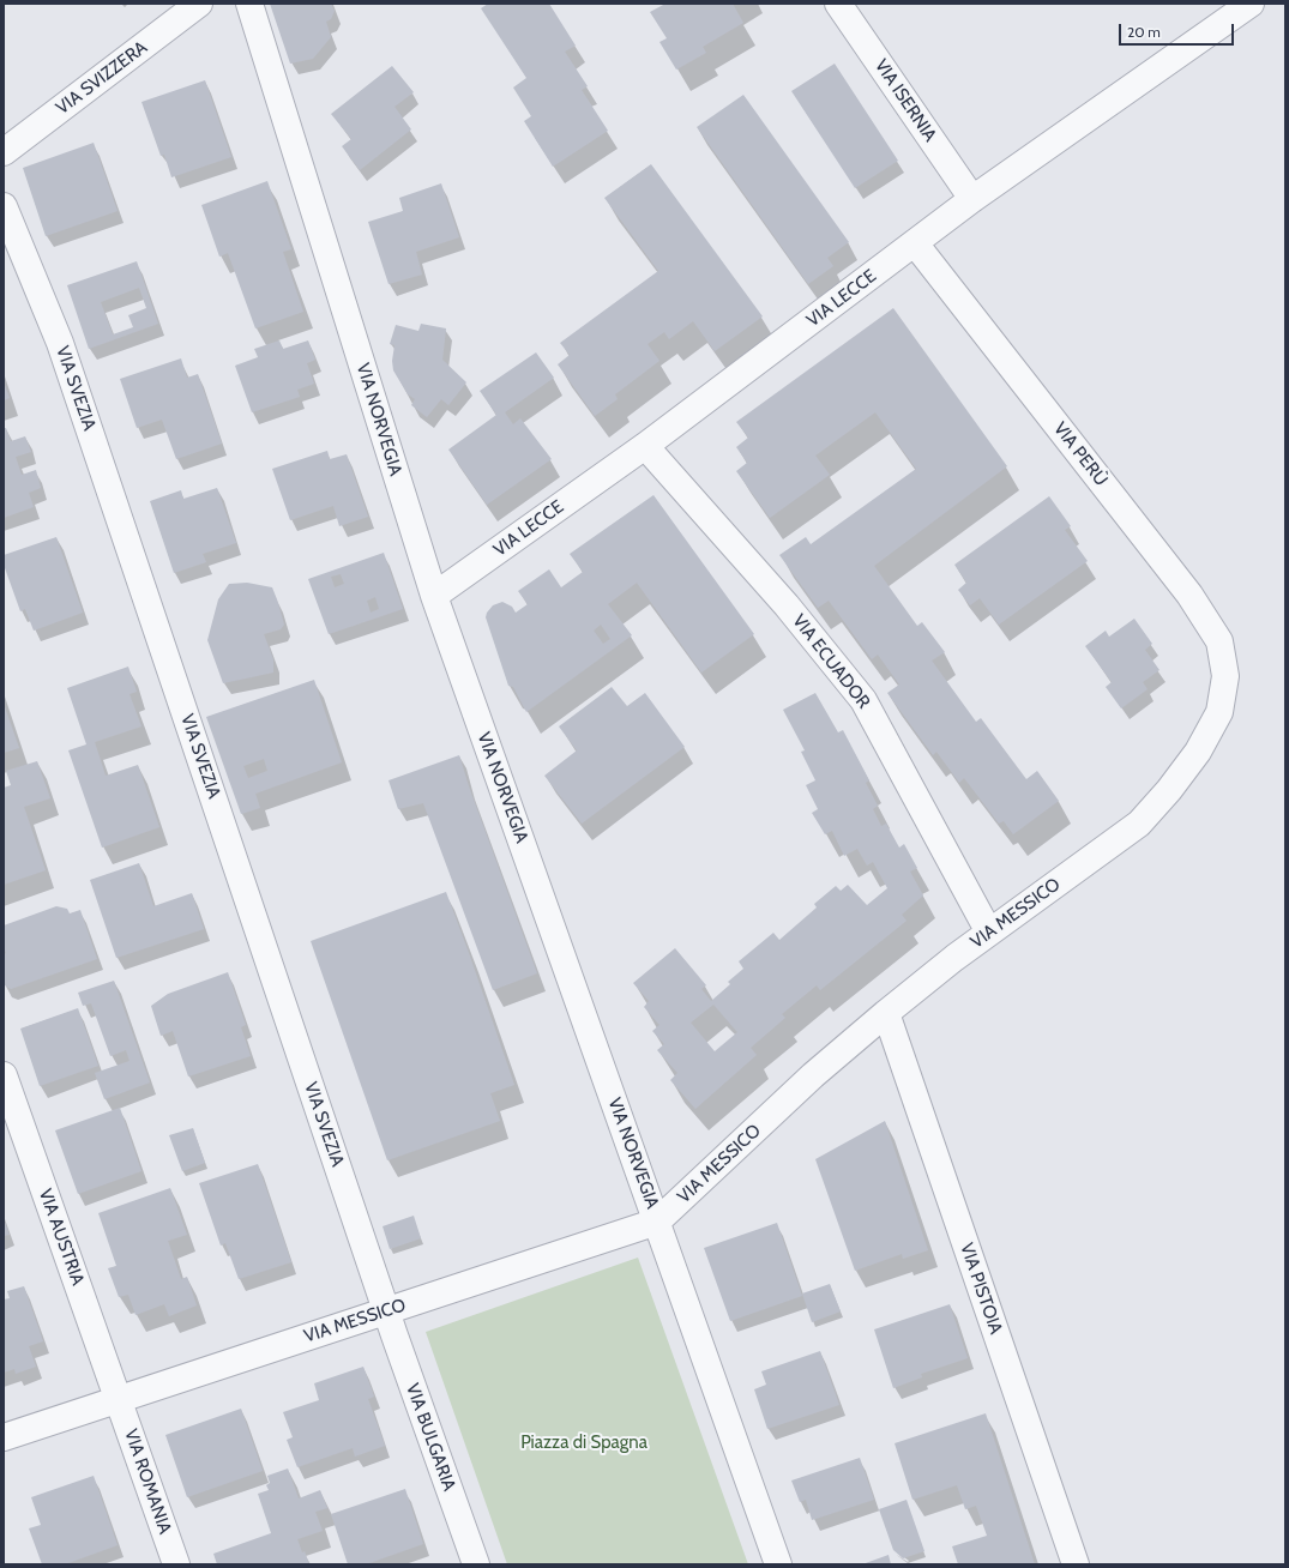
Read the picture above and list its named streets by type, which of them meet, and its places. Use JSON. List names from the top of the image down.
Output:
{
  "streets": {
    "street": [
      "VIA SVIZZERA",
      "VIA ISERNIA",
      "VIA LECCE",
      "VIA SVEZIA",
      "VIA NORVEGIA",
      "VIA PERÙ",
      "VIA ECUADOR",
      "VIA MESSICO",
      "VIA AUSTRIA",
      "VIA PISTOIA",
      "VIA BULGARIA",
      "VIA ROMANIA"
    ]
  },
  "crossings": [
    ["VIA ISERNIA", "VIA LECCE"],
    ["VIA LECCE", "VIA NORVEGIA"],
    ["VIA LECCE", "VIA PERÙ"],
    ["VIA LECCE", "VIA ECUADOR"],
    ["VIA SVEZIA", "VIA MESSICO"],
    ["VIA SVEZIA", "VIA BULGARIA"],
    ["VIA NORVEGIA", "VIA MESSICO"],
    ["VIA PERÙ", "VIA MESSICO"],
    ["VIA ECUADOR", "VIA MESSICO"],
    ["VIA MESSICO", "VIA AUSTRIA"],
    ["VIA MESSICO", "VIA PISTOIA"],
    ["VIA MESSICO", "VIA BULGARIA"],
    ["VIA MESSICO", "VIA ROMANIA"],
    ["VIA AUSTRIA", "VIA ROMANIA"]
  ],
  "parks": ["Piazza di Spagna"],
  "scale_bar": "20 m"
}
